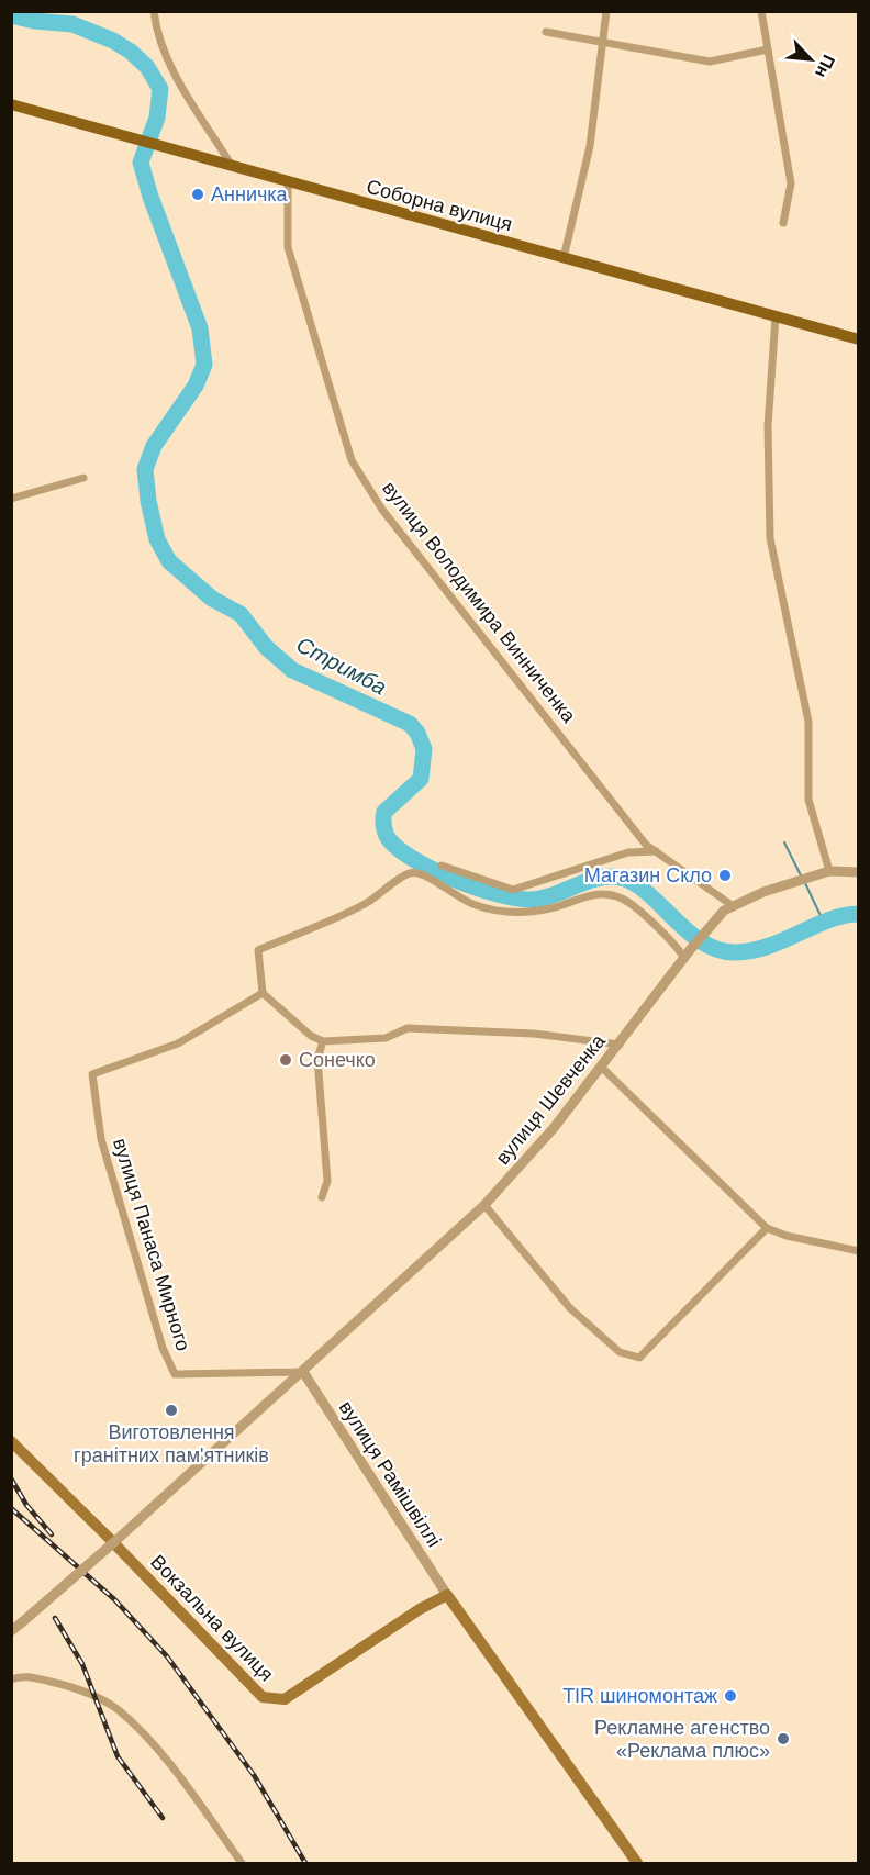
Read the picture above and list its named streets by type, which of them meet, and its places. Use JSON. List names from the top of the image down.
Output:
{
  "streets": {
    "main road": ["Соборна вулиця", "Вокзальна вулиця"],
    "street": [
      "вулиця Володимира Винниченка",
      "вулиця Шевченка",
      "вулиця Панаса Мирного",
      "вулиця Рамішвіллі"
    ]
  },
  "crossings": [
    ["Соборна вулиця", "вулиця Володимира Винниченка"],
    ["вулиця Володимира Винниченка", "вулиця Шевченка"],
    ["вулиця Шевченка", "вулиця Панаса Мирного"],
    ["вулиця Шевченка", "вулиця Рамішвіллі"],
    ["вулиця Панаса Мирного", "вулиця Рамішвіллі"],
    ["вулиця Рамішвіллі", "Вокзальна вулиця"]
  ],
  "water": ["Стримба"],
  "places": [
    "Анничка",
    "Магазин Скло",
    "Сонечко",
    "Виготовлення гранітних пам'ятників",
    "TIR шиномонтаж",
    "Рекламне агенство «Реклама плюс»"
  ],
  "north": "bottom right"
}
